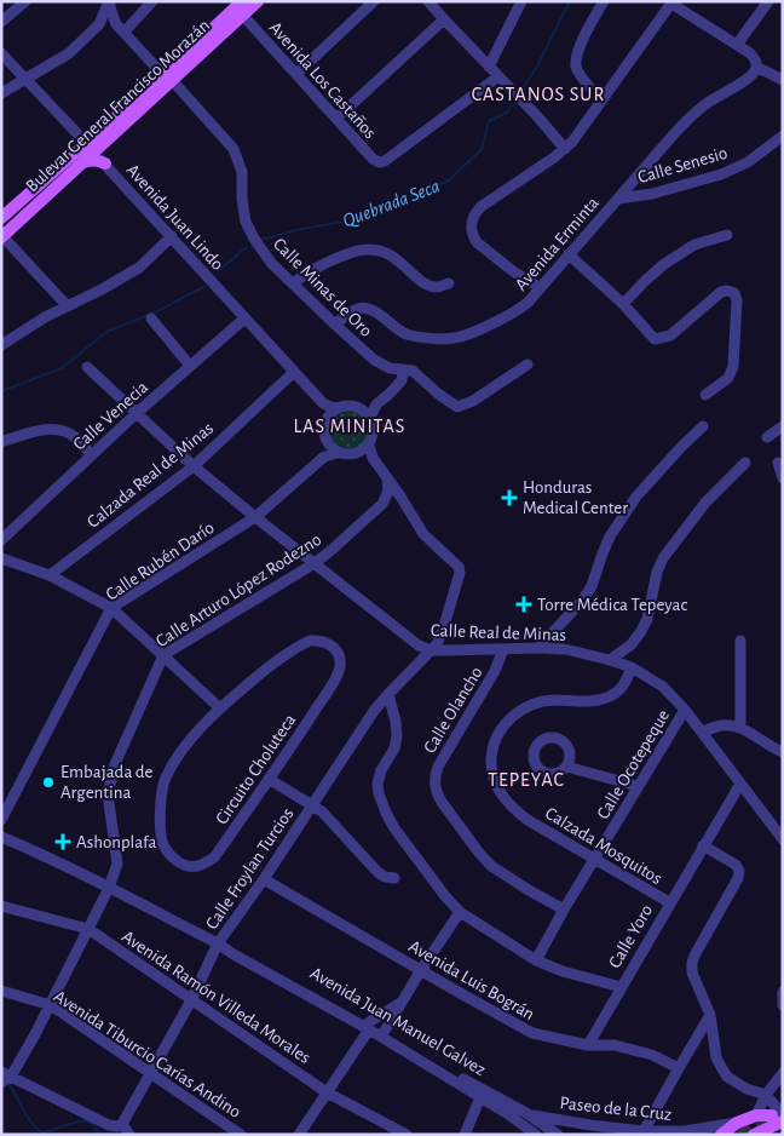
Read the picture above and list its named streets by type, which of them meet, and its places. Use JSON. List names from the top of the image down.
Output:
{
  "streets": {
    "main road": ["Bulevar General Francisco Morazán"],
    "street": [
      "Avenida Los Castaños",
      "Calle Senesio",
      "Avenida Juan Lindo",
      "Avenida Erminta",
      "Calle Minas de Oro",
      "Calle Venecia",
      "Calzada Real de Minas",
      "Calle Rubén Darío",
      "Calle Arturo López Rodezno",
      "Calle Real de Minas",
      "Calle Olancho",
      "Calle Ocotepeque",
      "Circuito Choluteca",
      "Calzada Mosquitos",
      "Calle Froylan Turcios",
      "Calle Yoro",
      "Avenida Luis Bográn",
      "Avenida Ramón Villeda Morales",
      "Avenida Juan Manuel Galvez",
      "Avenida Tiburcio Carías Andino",
      "Paseo de la Cruz"
    ]
  },
  "crossings": [
    ["Avenida Los Castaños", "Bulevar General Francisco Morazán"],
    ["Bulevar General Francisco Morazán", "Avenida Juan Lindo"],
    ["Bulevar General Francisco Morazán", "Calle Minas de Oro"],
    ["Calle Senesio", "Avenida Erminta"],
    ["Avenida Juan Lindo", "Calle Venecia"],
    ["Avenida Juan Lindo", "Calzada Real de Minas"],
    ["Avenida Juan Lindo", "Calle Rubén Darío"],
    ["Avenida Erminta", "Calle Minas de Oro"],
    ["Calle Venecia", "Calle Real de Minas"],
    ["Calzada Real de Minas", "Calle Real de Minas"],
    ["Calle Rubén Darío", "Calle Real de Minas"],
    ["Calle Arturo López Rodezno", "Calle Real de Minas"],
    ["Calle Arturo López Rodezno", "Avenida Ramón Villeda Morales"],
    ["Calle Arturo López Rodezno", "Avenida Juan Manuel Galvez"],
    ["Calle Arturo López Rodezno", "Avenida Tiburcio Carías Andino"],
    ["Calle Real de Minas", "Calle Olancho"],
    ["Calle Real de Minas", "Calle Ocotepeque"],
    ["Calle Real de Minas", "Calzada Mosquitos"],
    ["Calle Real de Minas", "Calle Froylan Turcios"],
    ["Calle Real de Minas", "Calle Yoro"],
    ["Calle Olancho", "Calle Ocotepeque"],
    ["Calle Ocotepeque", "Calzada Mosquitos"],
    ["Calzada Mosquitos", "Calle Yoro"],
    ["Calle Froylan Turcios", "Avenida Luis Bográn"],
    ["Calle Froylan Turcios", "Avenida Ramón Villeda Morales"],
    ["Calle Froylan Turcios", "Avenida Juan Manuel Galvez"],
    ["Calle Froylan Turcios", "Avenida Tiburcio Carías Andino"],
    ["Calle Yoro", "Avenida Luis Bográn"],
    ["Avenida Juan Manuel Galvez", "Paseo de la Cruz"]
  ],
  "districts": ["CASTANOS SUR", "LAS MINITAS", "TEPEYAC"],
  "water": ["Quebrada Seca"],
  "places": {
    "health": ["Honduras Medical Center", "Torre Médica Tepeyac", "Ashonplafa"],
    "other": ["Embajada de Argentina"]
  }
}
